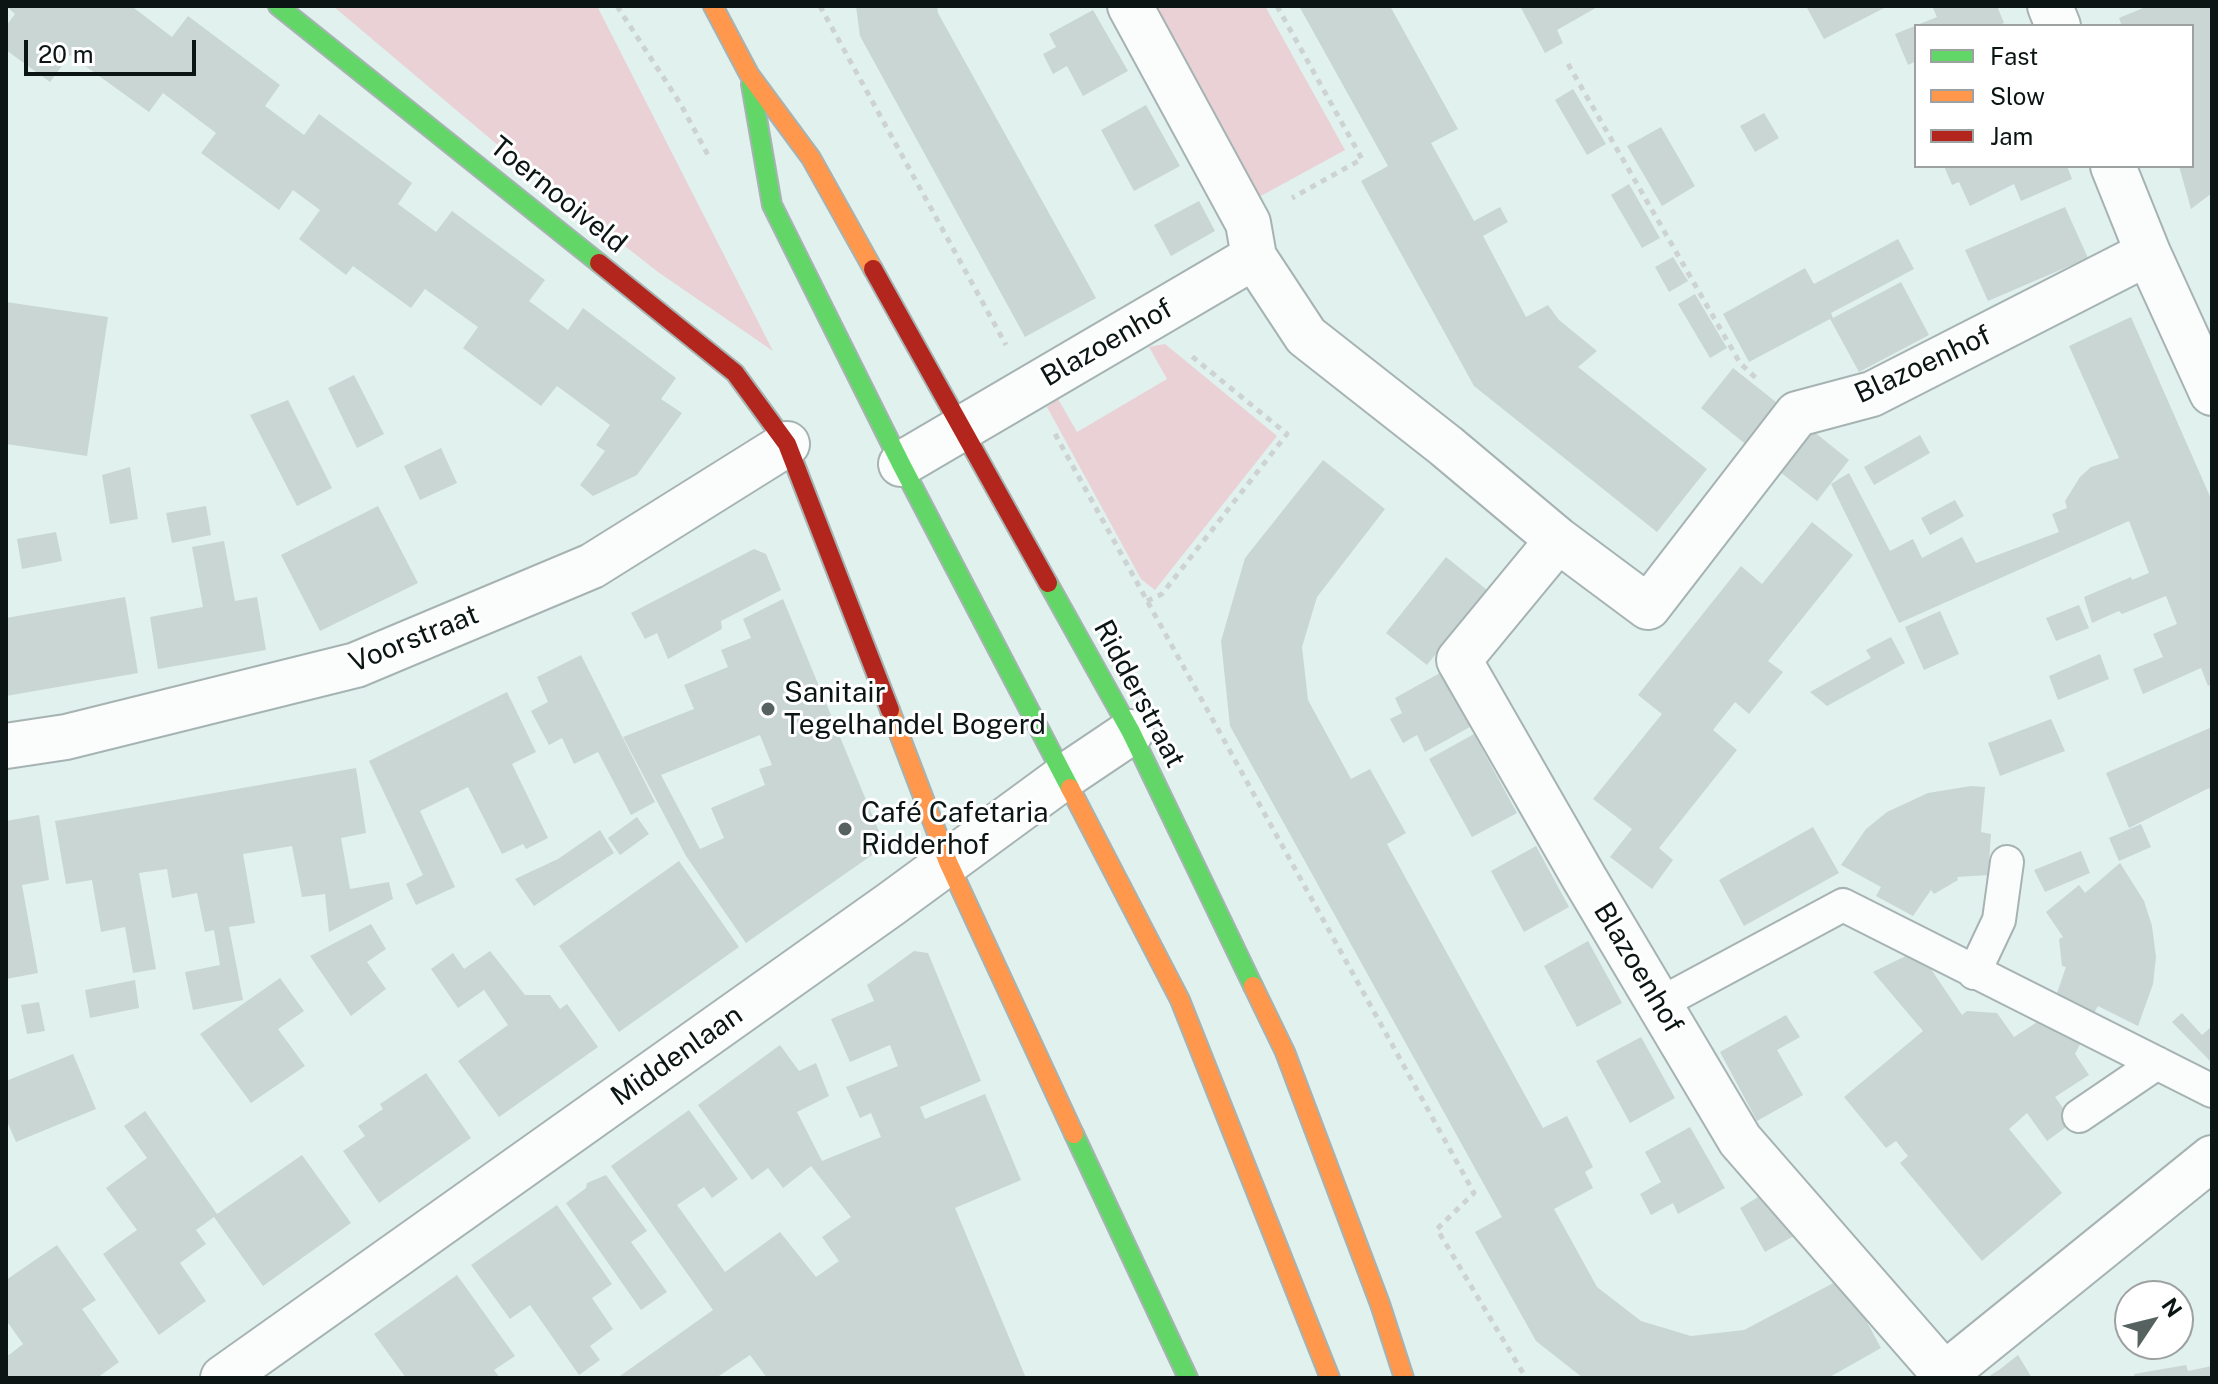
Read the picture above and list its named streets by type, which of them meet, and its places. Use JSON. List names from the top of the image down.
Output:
{
  "streets": {
    "street": [
      "Toernooiveld",
      "Blazoenhof",
      "Voorstraat",
      "Ridderstraat",
      "Middenlaan"
    ]
  },
  "crossings": [
    ["Toernooiveld", "Voorstraat"],
    ["Blazoenhof", "Ridderstraat"],
    ["Ridderstraat", "Middenlaan"]
  ],
  "places": ["Sanitair Tegelhandel Bogerd", "Café Cafetaria Ridderhof"],
  "legend": ["Fast", "Slow", "Jam"],
  "scale_bar": "20 m",
  "north": "top right"
}
